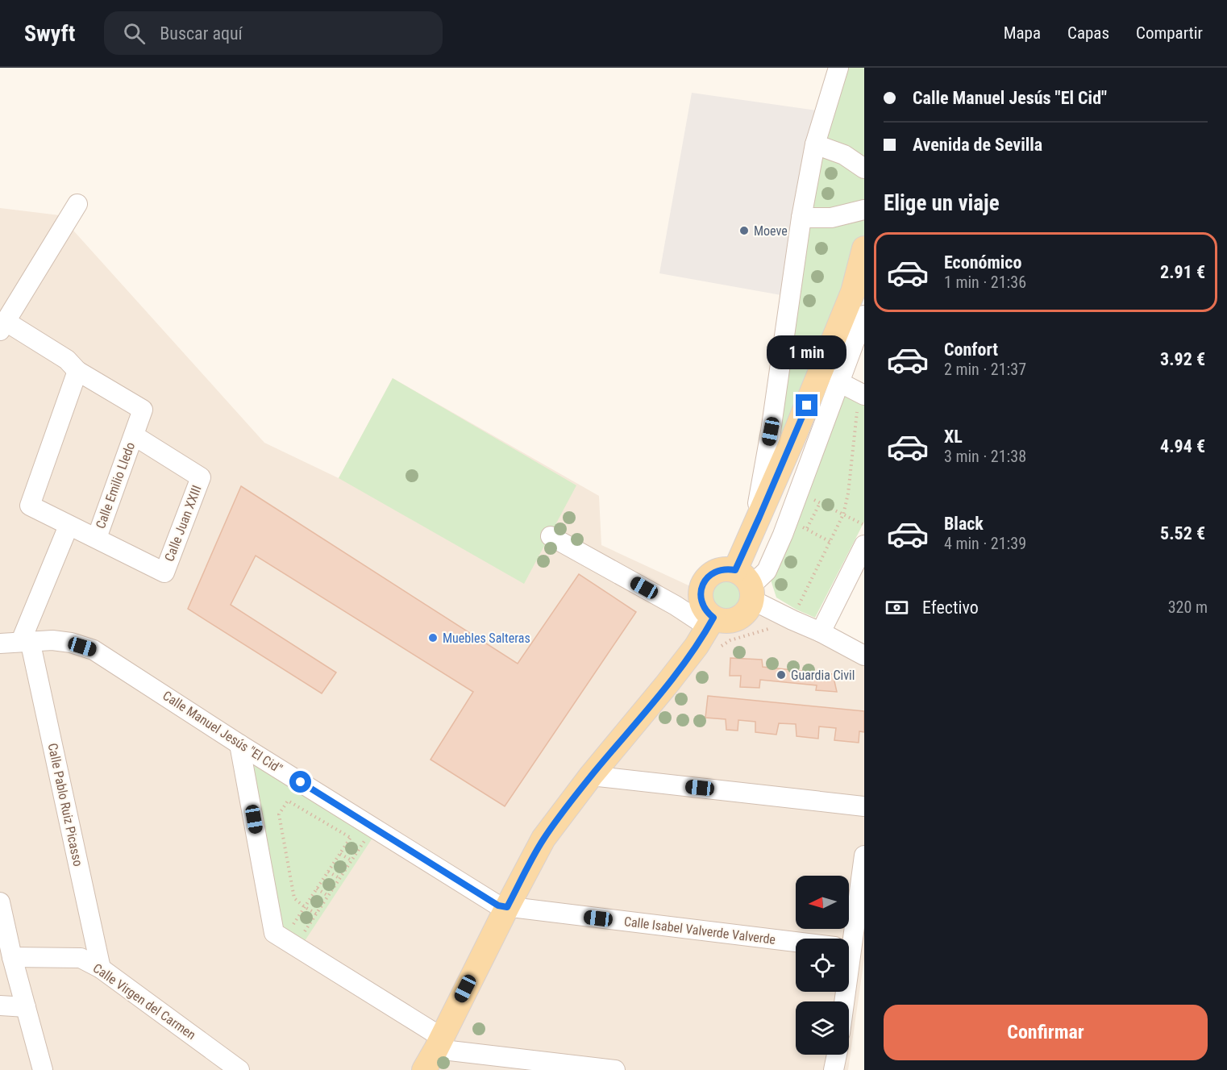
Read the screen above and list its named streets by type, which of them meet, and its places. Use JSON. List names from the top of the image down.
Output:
{
  "streets": {
    "street": [
      "Calle Emilio Lledo",
      "Calle Juan XXIII",
      "Calle Manuel Jesús \"El Cid\"",
      "Calle Pablo Ruiz Picasso",
      "Calle Isabel Valverde Valverde",
      "Calle Virgen del Carmen"
    ]
  },
  "crossings": [
    ["Calle Emilio Lledo", "Calle Juan XXIII"],
    ["Calle Manuel Jesús \"El Cid\"", "Calle Pablo Ruiz Picasso"],
    ["Calle Manuel Jesús \"El Cid\"", "Calle Isabel Valverde Valverde"],
    ["Calle Pablo Ruiz Picasso", "Calle Virgen del Carmen"]
  ],
  "places": ["Moeve", "Muebles Salteras", "Guardia Civil"],
  "north": "left",
  "page": {
    "header": "Swyft",
    "search": "Buscar aquí",
    "nav": ["Mapa", "Capas", "Compartir"],
    "banner": ["Calle Manuel Jesús \"El Cid\"", "Avenida de Sevilla"],
    "heading": "Elige un viaje",
    "list": [
      {
        "name": "Económico",
        "note": "1 min · 21:36",
        "value": "2.91 €"
      },
      {
        "name": "Confort",
        "note": "2 min · 21:37",
        "value": "3.92 €"
      },
      {
        "name": "XL",
        "note": "3 min · 21:38",
        "value": "4.94 €"
      },
      {
        "name": "Black",
        "note": "4 min · 21:39",
        "value": "5.52 €"
      }
    ],
    "bubble": "1 min",
    "pay": ["Efectivo", "320 m"],
    "buttons": "Confirmar"
  }
}
